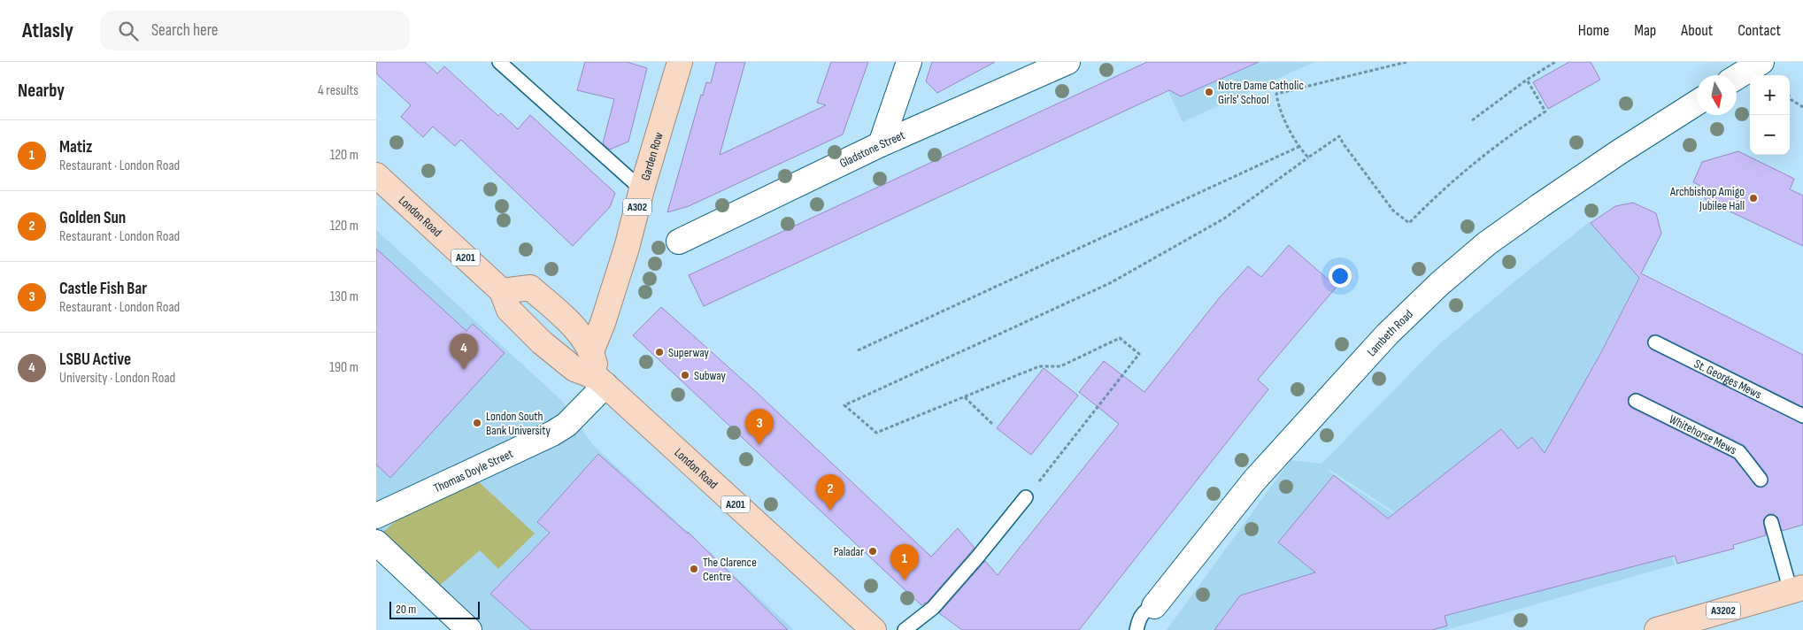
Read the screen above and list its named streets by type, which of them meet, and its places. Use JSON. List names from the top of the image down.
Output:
{
  "streets": {
    "main road": [
      "Garden Row",
      "A302",
      "London Road",
      "A201",
      "A3202"
    ],
    "street": ["Gladstone Street", "Lambeth Road", "Thomas Doyle Street"],
    "lane": ["St. Georges Mews", "Whitehorse Mews"]
  },
  "crossings": [
    ["London Road", "Thomas Doyle Street"]
  ],
  "places": [
    "Notre Dame Catholic Girls' School",
    "Archbishop Amigo Jubilee Hall",
    "Superway",
    "Subway",
    "London South Bank University",
    "Paladar",
    "The Clarence Centre"
  ],
  "scale_bar": "20 m",
  "north": "bottom",
  "page": {
    "header": "Atlasly",
    "search": "Search here",
    "nav": [
      "Home",
      "Map",
      "About",
      "Contact"
    ],
    "heading": ["Nearby", "4 results"],
    "map_buttons": ["+", "−"],
    "list": [
      {
        "mark": "1",
        "name": "Matiz",
        "note": "Restaurant · London Road",
        "value": "120 m"
      },
      {
        "mark": "2",
        "name": "Golden Sun",
        "note": "Restaurant · London Road",
        "value": "120 m"
      },
      {
        "mark": "3",
        "name": "Castle Fish Bar",
        "note": "Restaurant · London Road",
        "value": "130 m"
      },
      {
        "mark": "4",
        "name": "LSBU Active",
        "note": "University · London Road",
        "value": "190 m"
      }
    ],
    "pins": [
      "4",
      "3",
      "2",
      "1"
    ],
    "scale": "20 m"
  }
}
